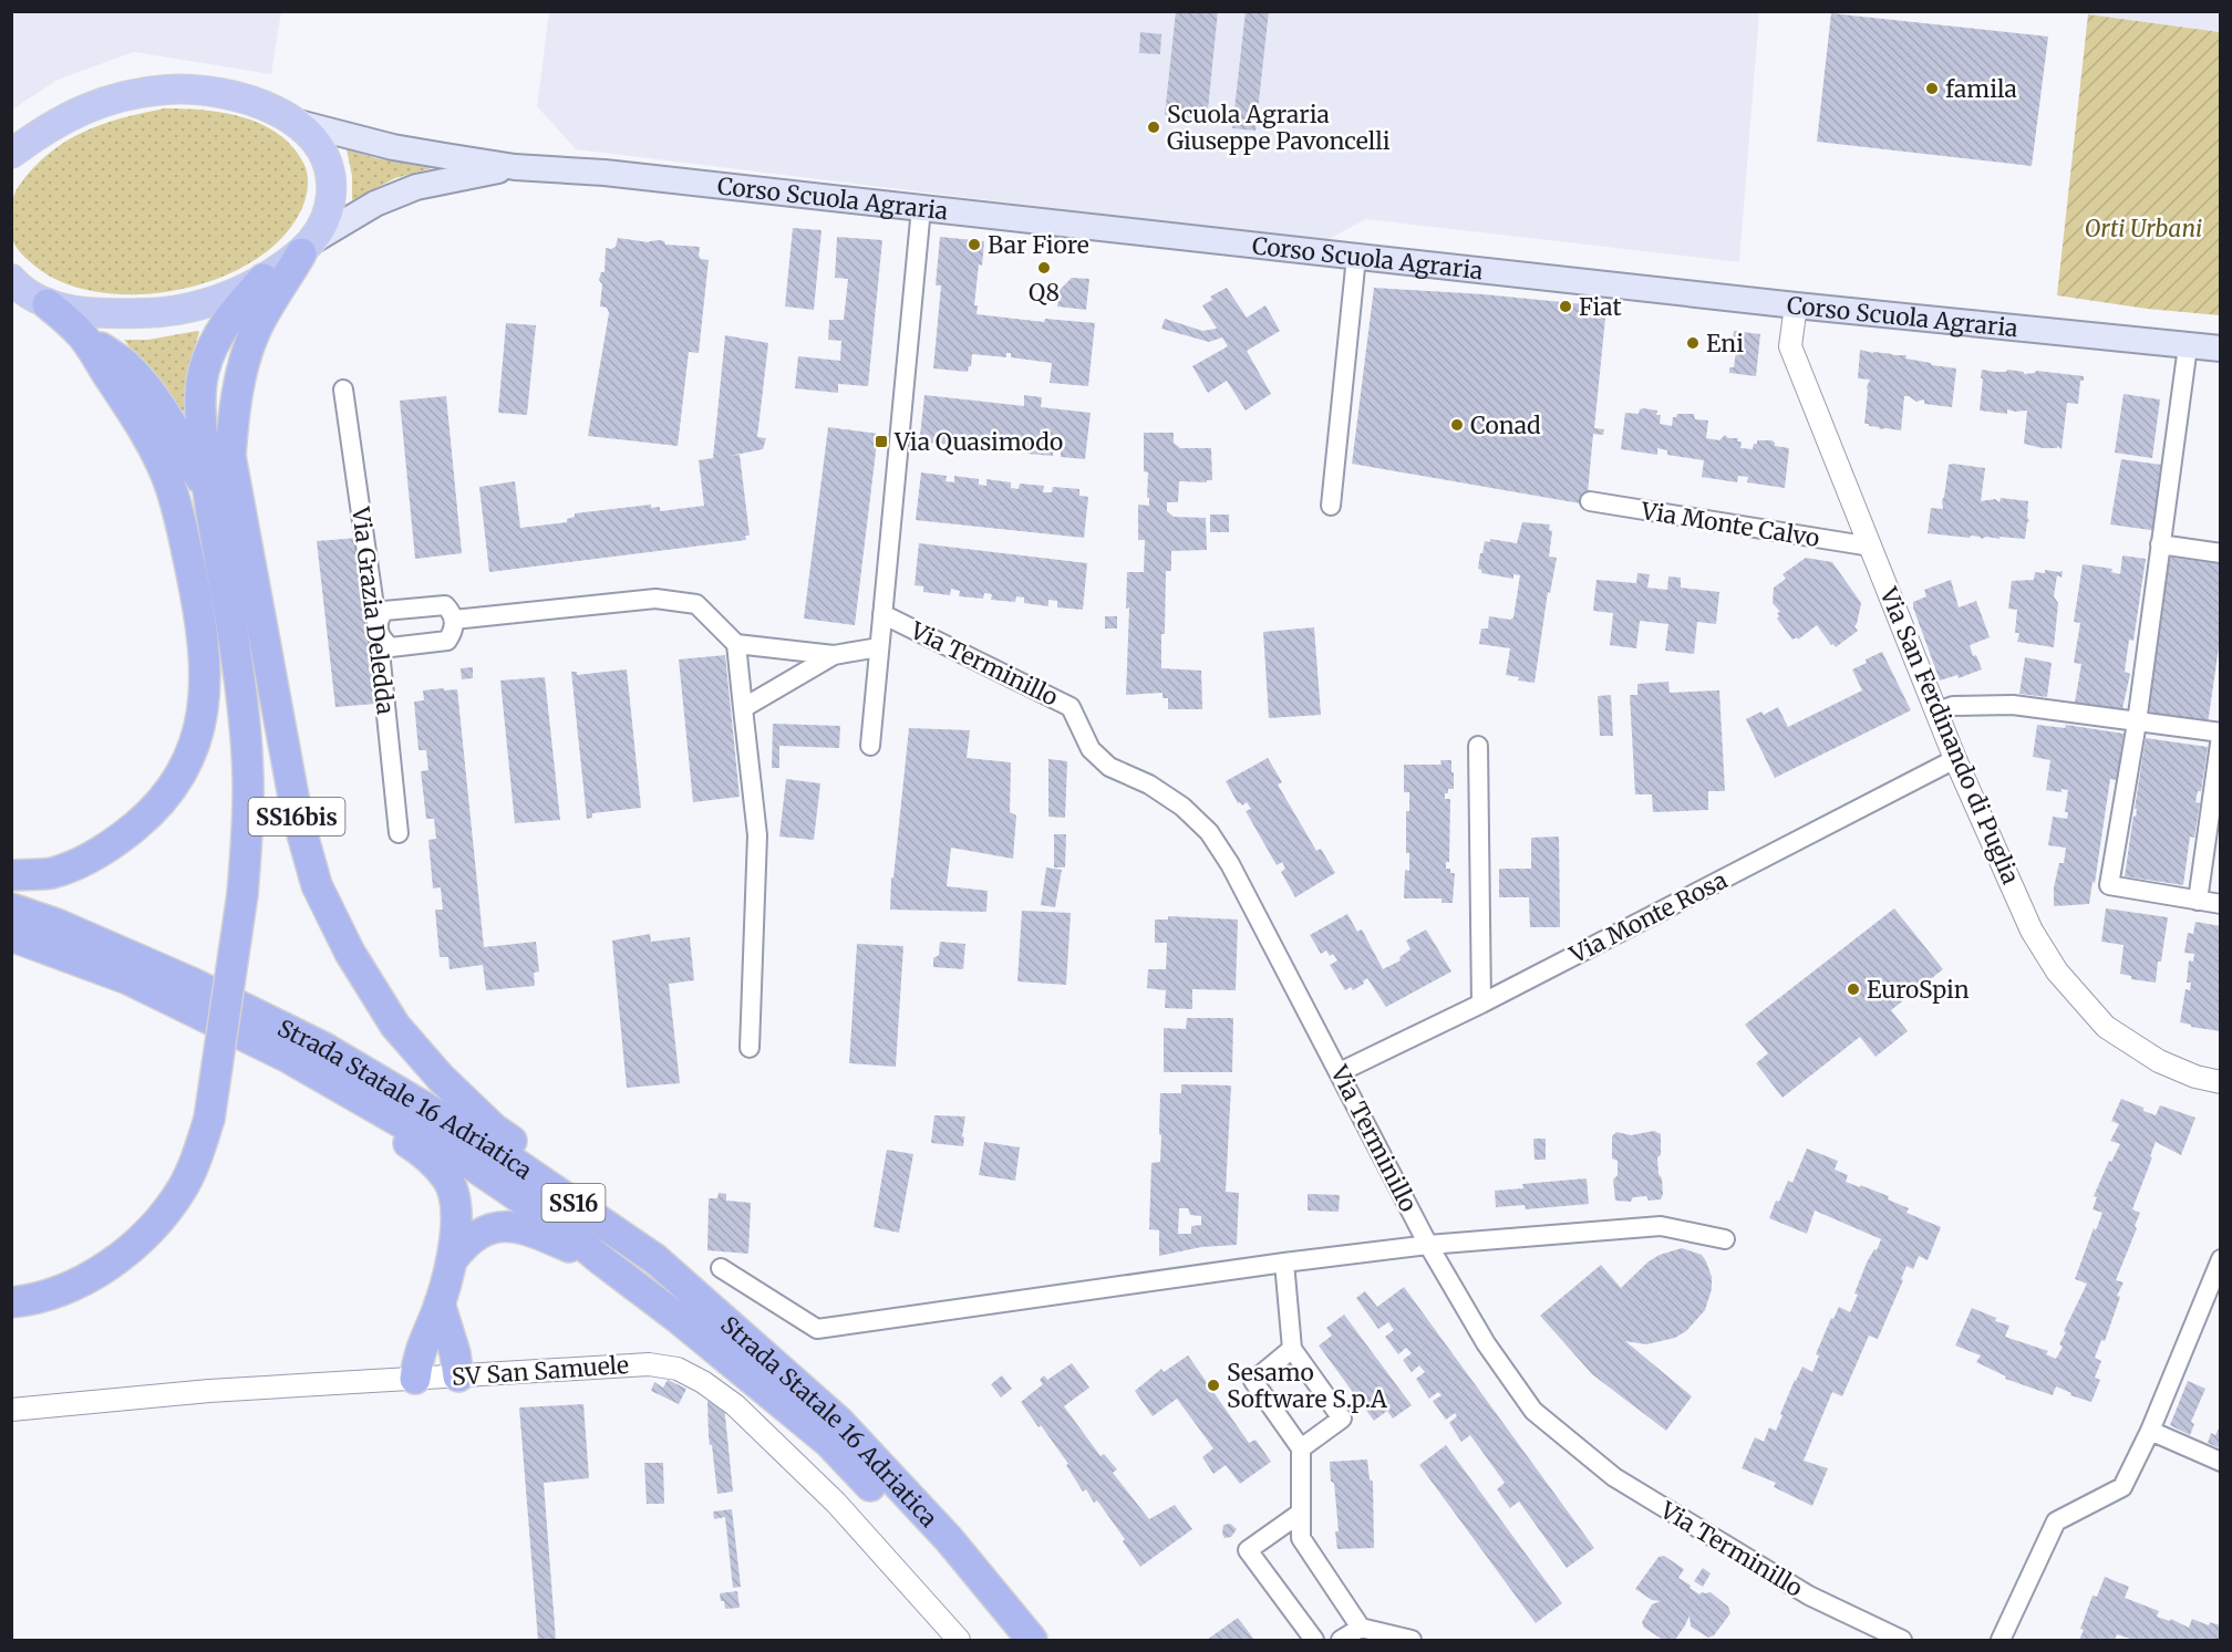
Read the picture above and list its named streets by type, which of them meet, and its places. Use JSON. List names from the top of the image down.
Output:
{
  "streets": {
    "highway": ["SS16bis", "Strada Statale 16 Adriatica", "SS16"],
    "main road": ["Corso Scuola Agraria"],
    "street": [
      "Via Monte Calvo",
      "Via Grazia Deledda",
      "Via Terminillo",
      "Via San Ferdinando di Puglia",
      "Via Monte Rosa",
      "SV San Samuele"
    ]
  },
  "crossings": [
    ["Corso Scuola Agraria", "Via Terminillo"],
    ["Corso Scuola Agraria", "Via San Ferdinando di Puglia"],
    ["Via Monte Calvo", "Via San Ferdinando di Puglia"],
    ["Via Terminillo", "Via Monte Rosa"],
    ["Via San Ferdinando di Puglia", "Via Monte Rosa"],
    ["SS16bis", "Strada Statale 16 Adriatica"]
  ],
  "parks": ["Orti Urbani"],
  "places": {
    "other": [
      "famila",
      "Scuola Agraria Giuseppe Pavoncelli",
      "Bar Fiore",
      "Q8",
      "Fiat",
      "Eni",
      "Conad",
      "EuroSpin",
      "Sesamo Software S.p.A"
    ],
    "transit": ["Via Quasimodo"]
  }
}
